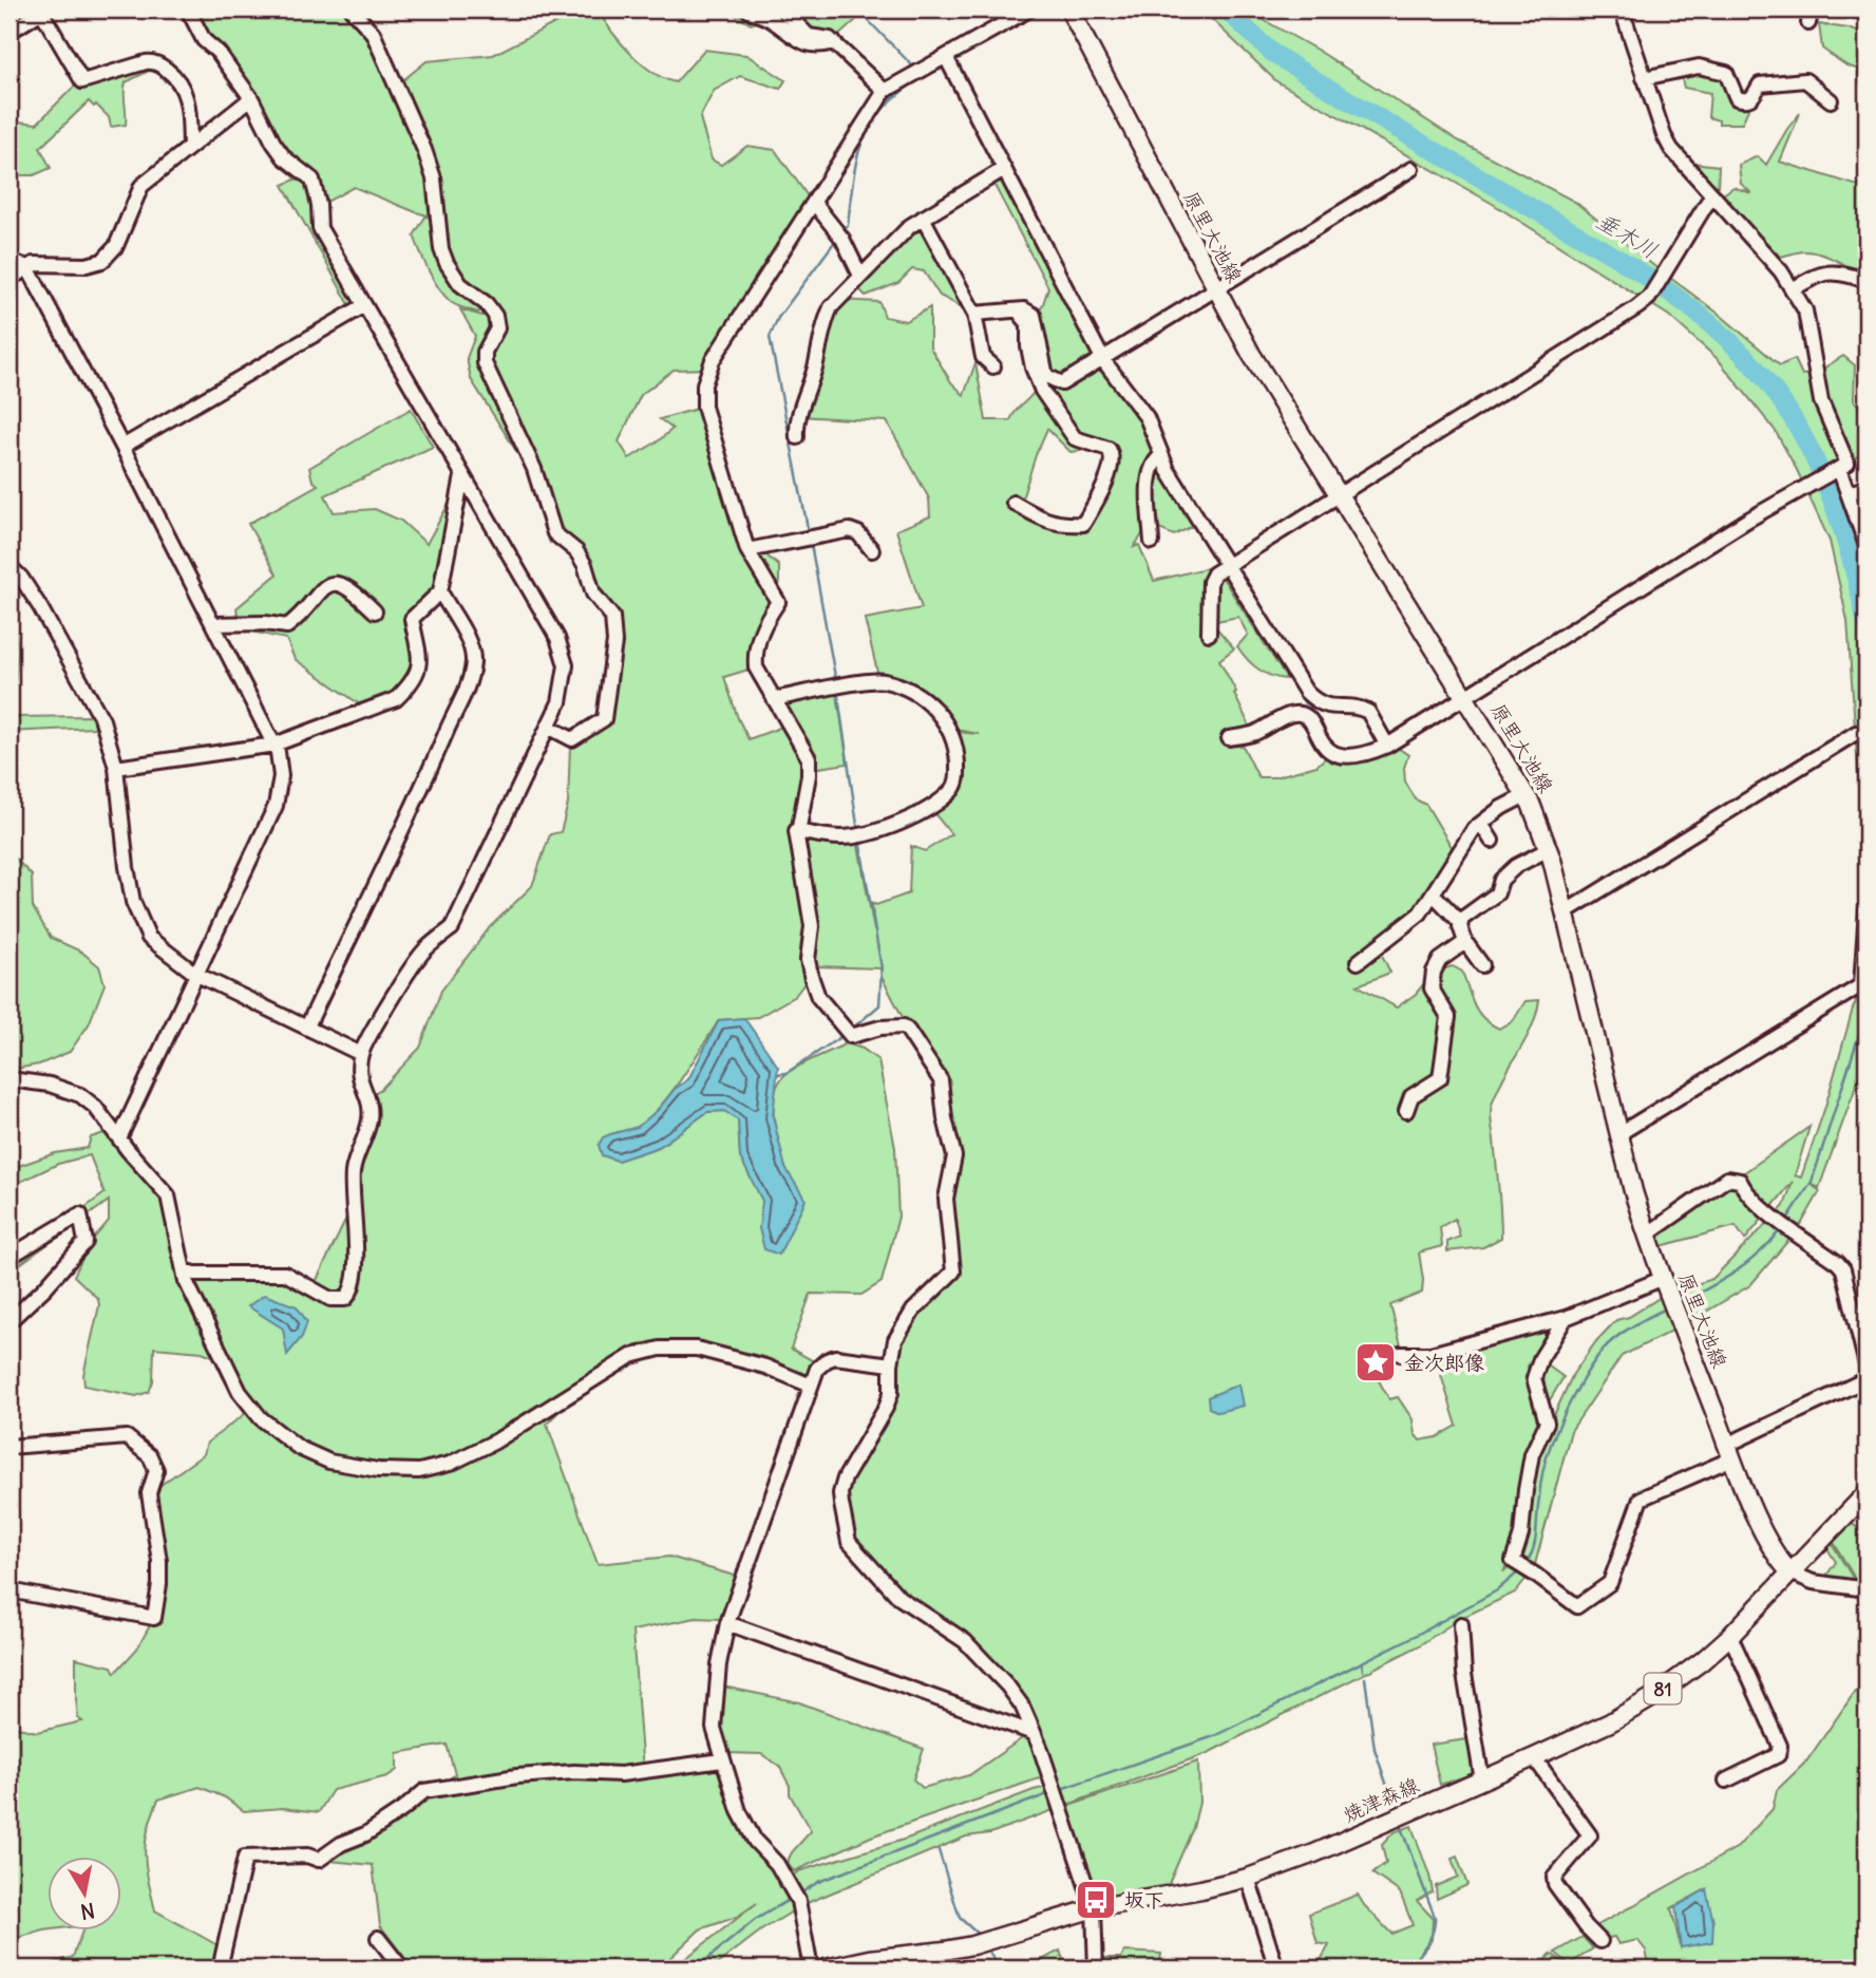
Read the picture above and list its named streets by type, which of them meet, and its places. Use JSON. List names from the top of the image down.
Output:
{
  "streets": {
    "main road": ["原里大池線", "81", "焼津森線"]
  },
  "crossings": [
    ["原里大池線", "焼津森線"]
  ],
  "water": ["垂木川"],
  "places": {
    "place": ["金次郎像"],
    "bus stop": ["坂下"]
  },
  "north": "bottom"
}
